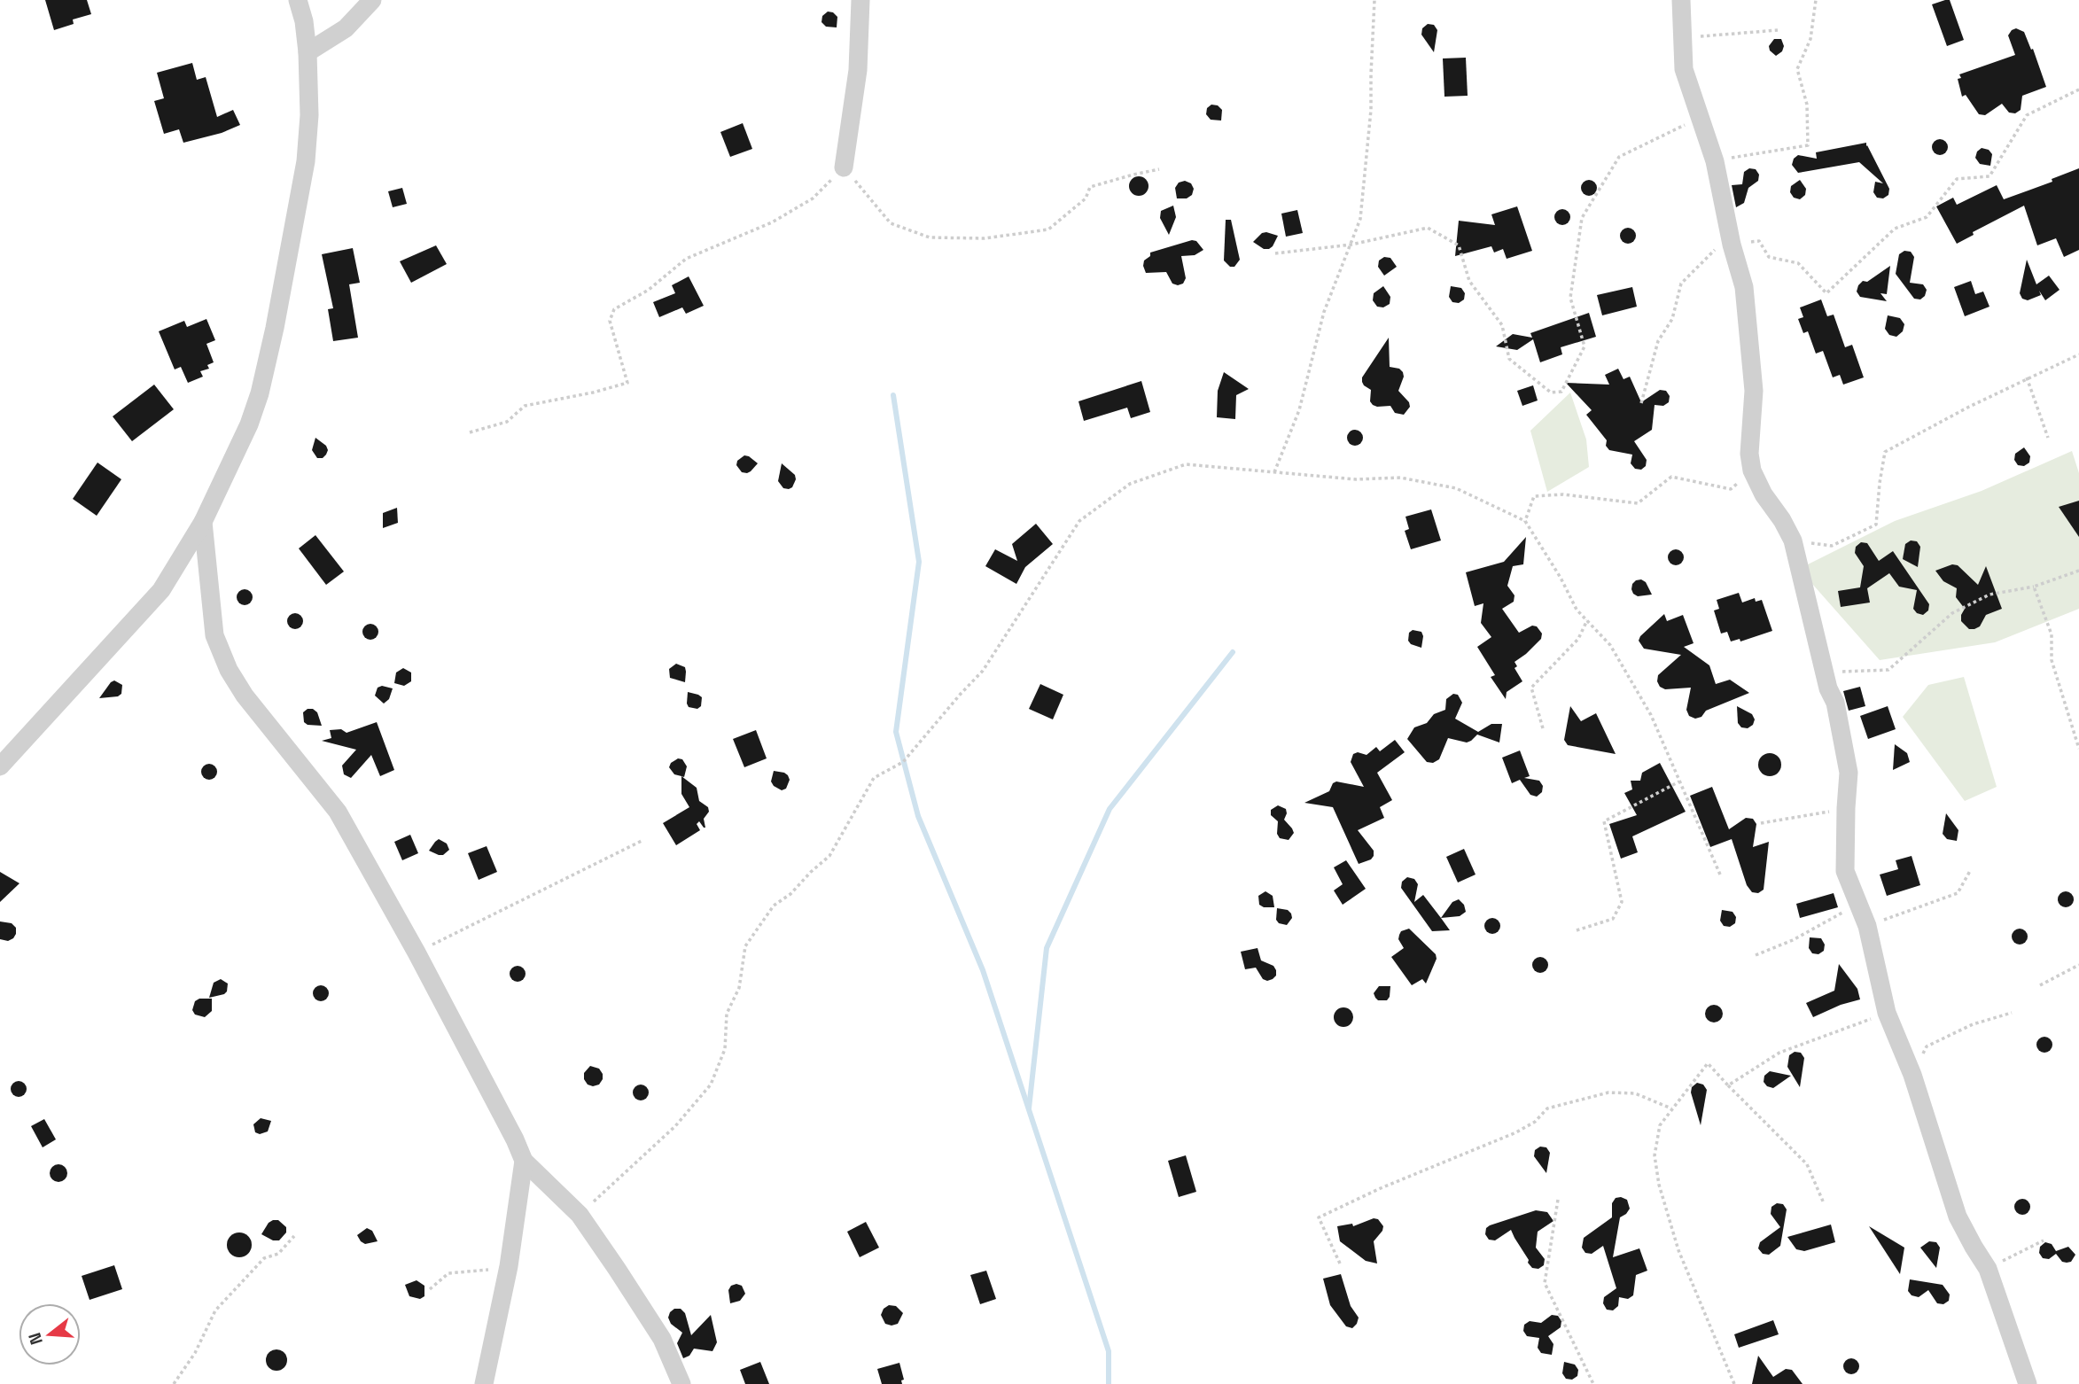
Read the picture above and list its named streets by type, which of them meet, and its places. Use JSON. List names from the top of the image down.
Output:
{
  "north": "left"
}
